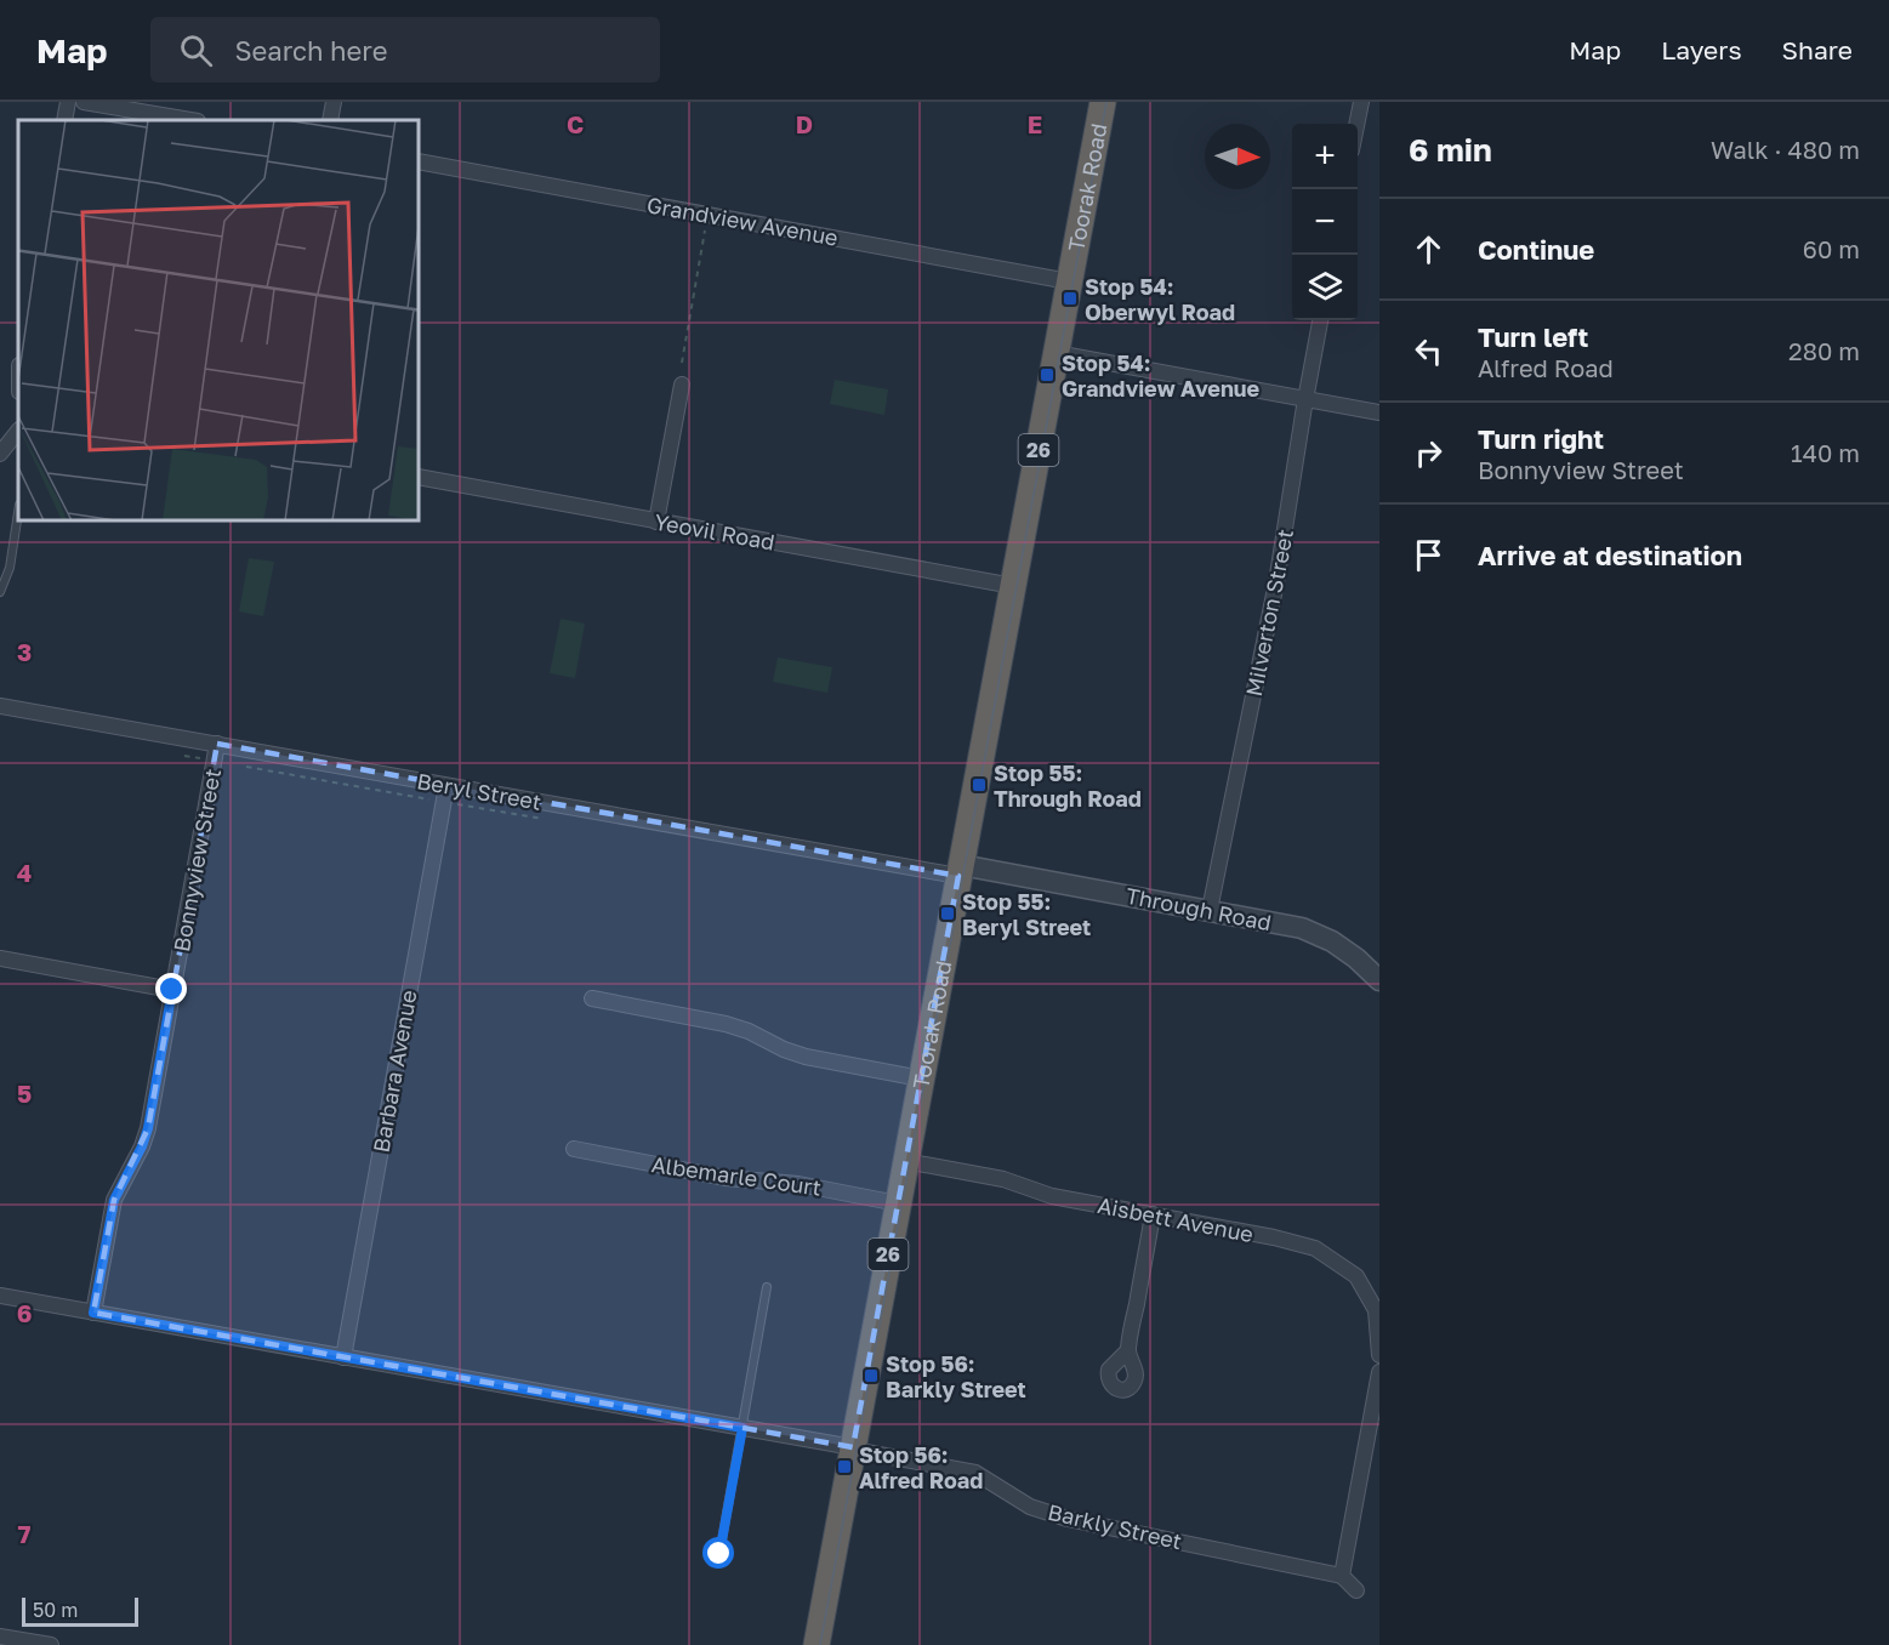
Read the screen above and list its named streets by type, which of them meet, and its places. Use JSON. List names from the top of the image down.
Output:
{
  "streets": {
    "highway": ["Toorak Road", "26"],
    "street": [
      "Grandview Avenue",
      "Yeovil Road",
      "Milverton Street",
      "Beryl Street",
      "Bonnyview Street",
      "Through Road",
      "Barbara Avenue",
      "Albemarle Court",
      "Aisbett Avenue",
      "Barkly Street"
    ]
  },
  "crossings": [
    ["Toorak Road", "Grandview Avenue"],
    ["Toorak Road", "Yeovil Road"],
    ["Toorak Road", "Beryl Street"],
    ["Toorak Road", "Through Road"],
    ["Toorak Road", "Albemarle Court"],
    ["Toorak Road", "Aisbett Avenue"],
    ["Toorak Road", "Barkly Street"],
    ["Milverton Street", "Through Road"],
    ["Beryl Street", "Bonnyview Street"],
    ["Beryl Street", "Through Road"],
    ["Beryl Street", "Barbara Avenue"],
    ["Bonnyview Street", "Barkly Street"],
    ["Barbara Avenue", "Barkly Street"]
  ],
  "places": {
    "transit": [
      "Stop 54: Oberwyl Road",
      "Stop 54: Grandview Avenue",
      "Stop 55: Through Road",
      "Stop 55: Beryl Street",
      "Stop 56: Barkly Street",
      "Stop 56: Alfred Road"
    ]
  },
  "scale_bar": "50 m",
  "north": "right",
  "page": {
    "header": "Map",
    "search": "Search here",
    "nav": ["Map", "Layers", "Share"],
    "heading": ["6 min", "Walk · 480 m"],
    "map_buttons": ["+", "−"],
    "list": [
      ["Continue", "60 m"],
      ["Turn left", "Alfred Road", "280 m"],
      ["Turn right", "Bonnyview Street", "140 m"],
      "Arrive at destination"
    ],
    "scale": "50 m"
  },
  "grid": {
    "columns": ["C", "D", "E"],
    "rows": [
      "3",
      "4",
      "5",
      "6",
      "7"
    ]
  }
}
